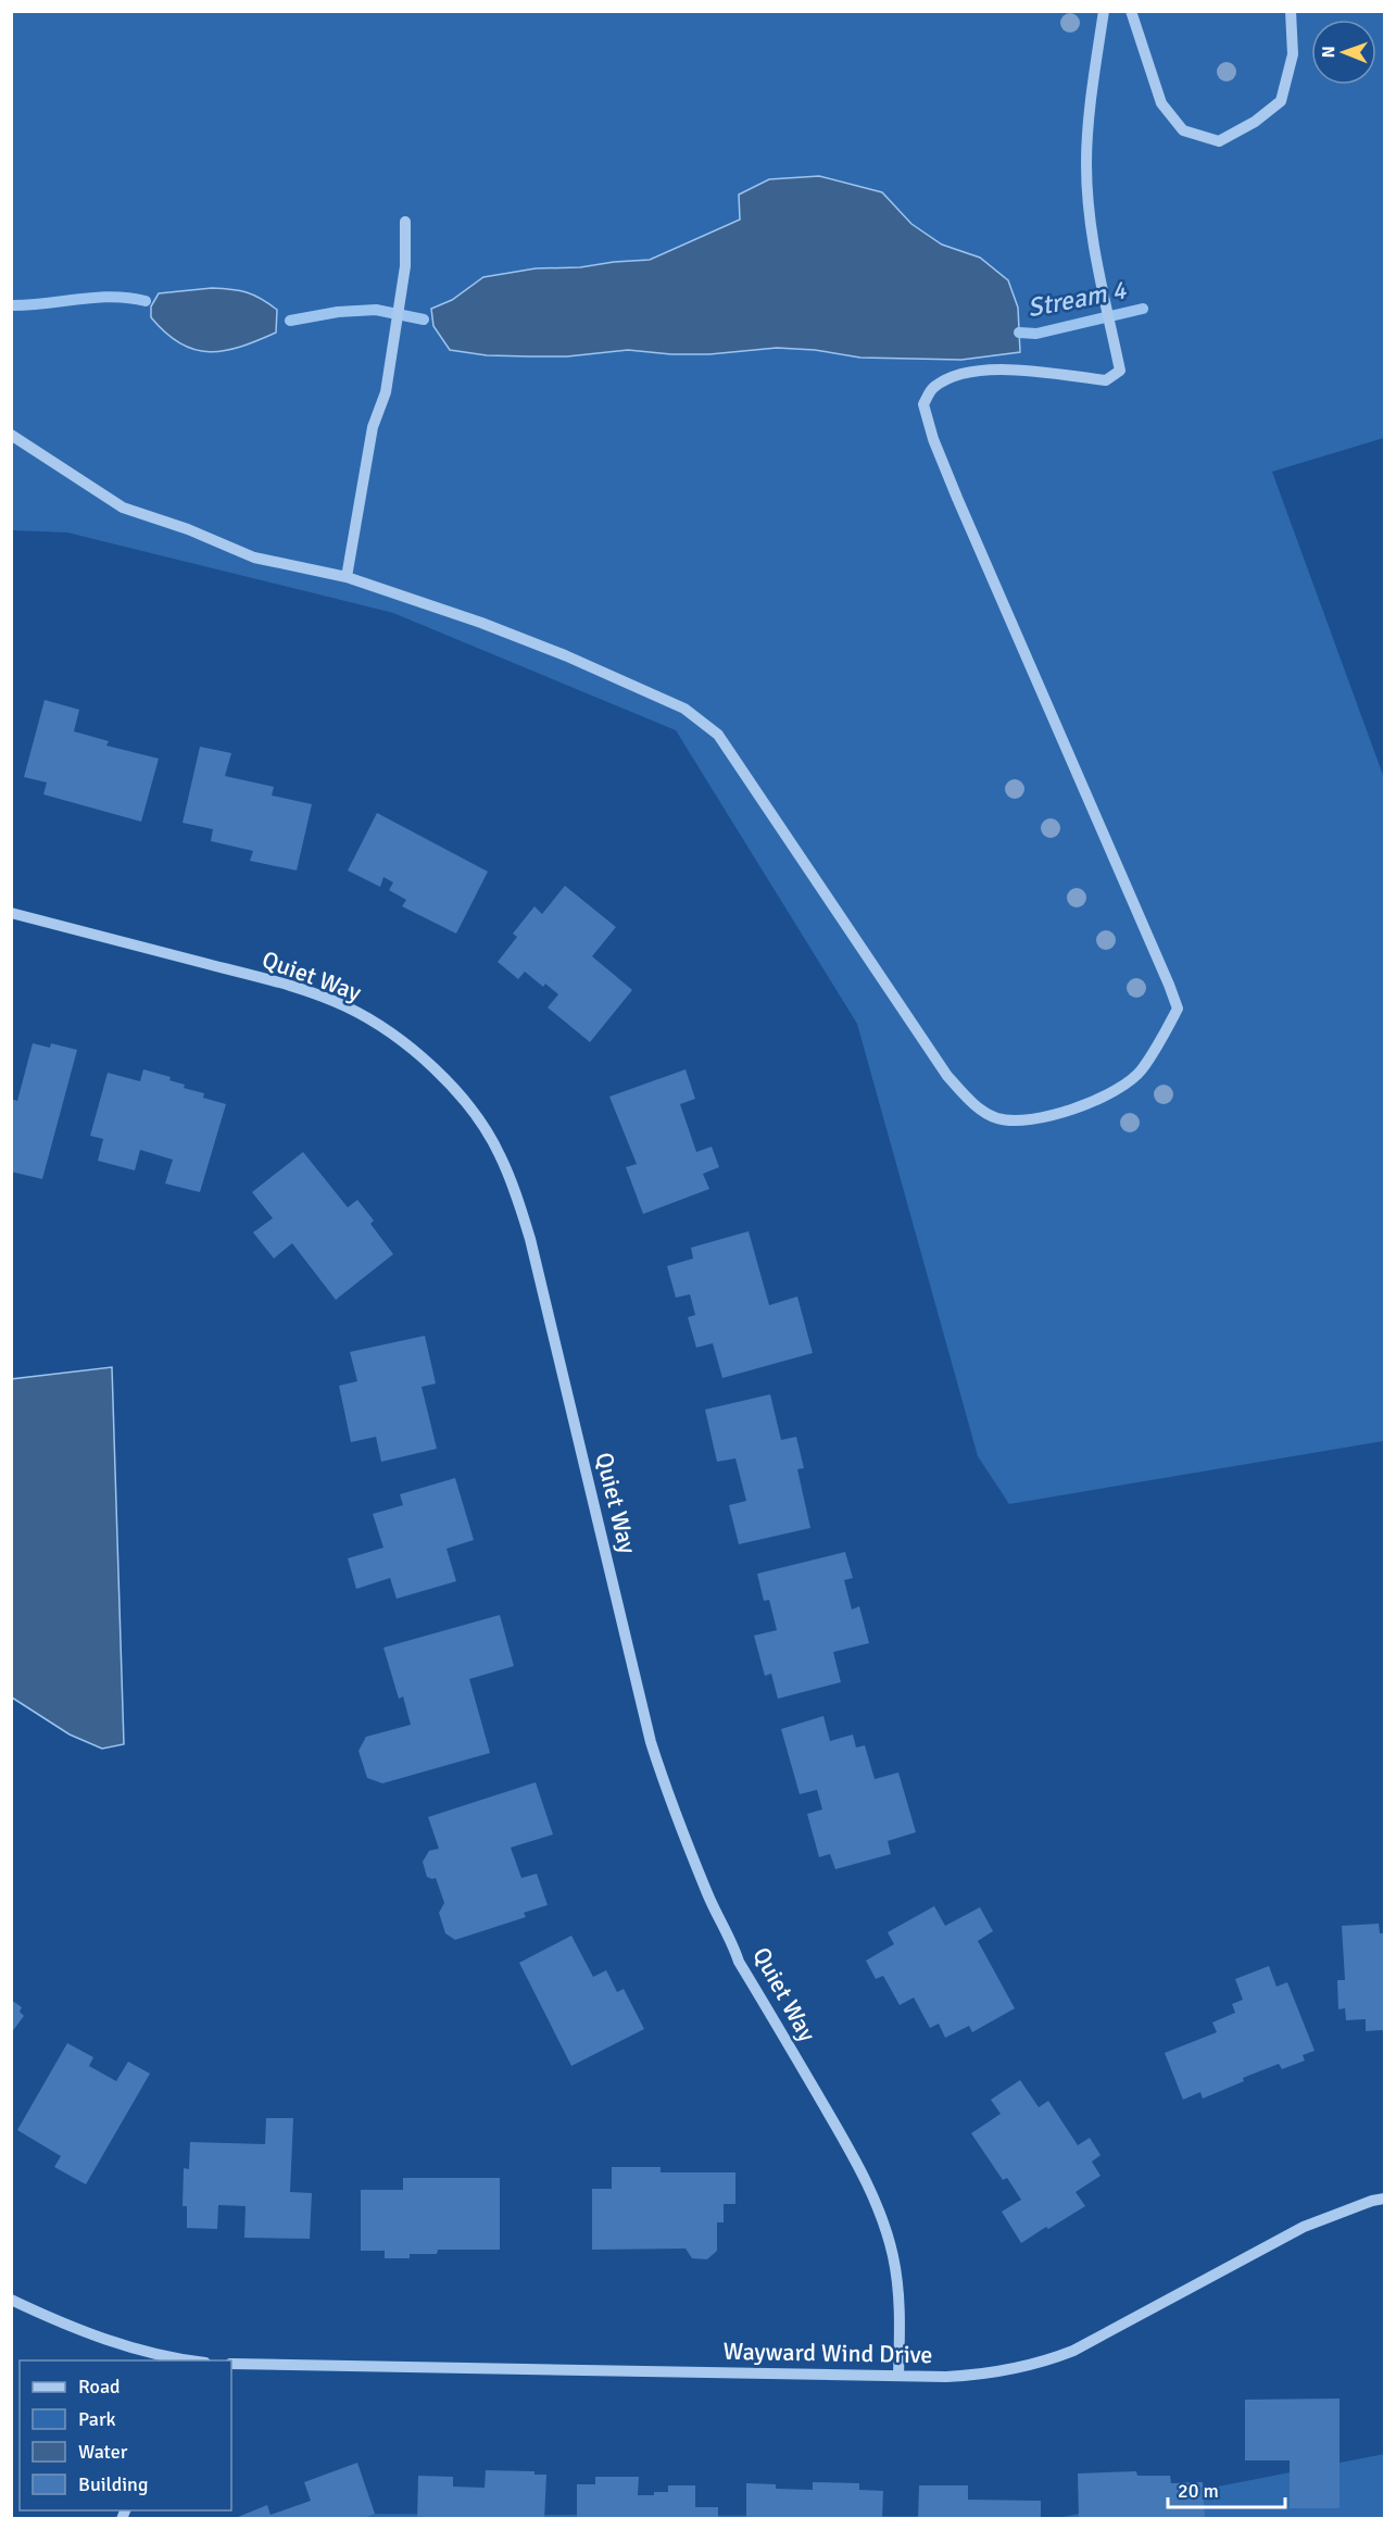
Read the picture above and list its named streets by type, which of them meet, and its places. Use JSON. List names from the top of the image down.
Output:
{
  "streets": {
    "street": ["Quiet Way", "Wayward Wind Drive"]
  },
  "crossings": [
    ["Quiet Way", "Wayward Wind Drive"]
  ],
  "water": ["Stream 4"],
  "legend": [
    "Road",
    "Park",
    "Water",
    "Building"
  ],
  "scale_bar": "20 m",
  "north": "left"
}
